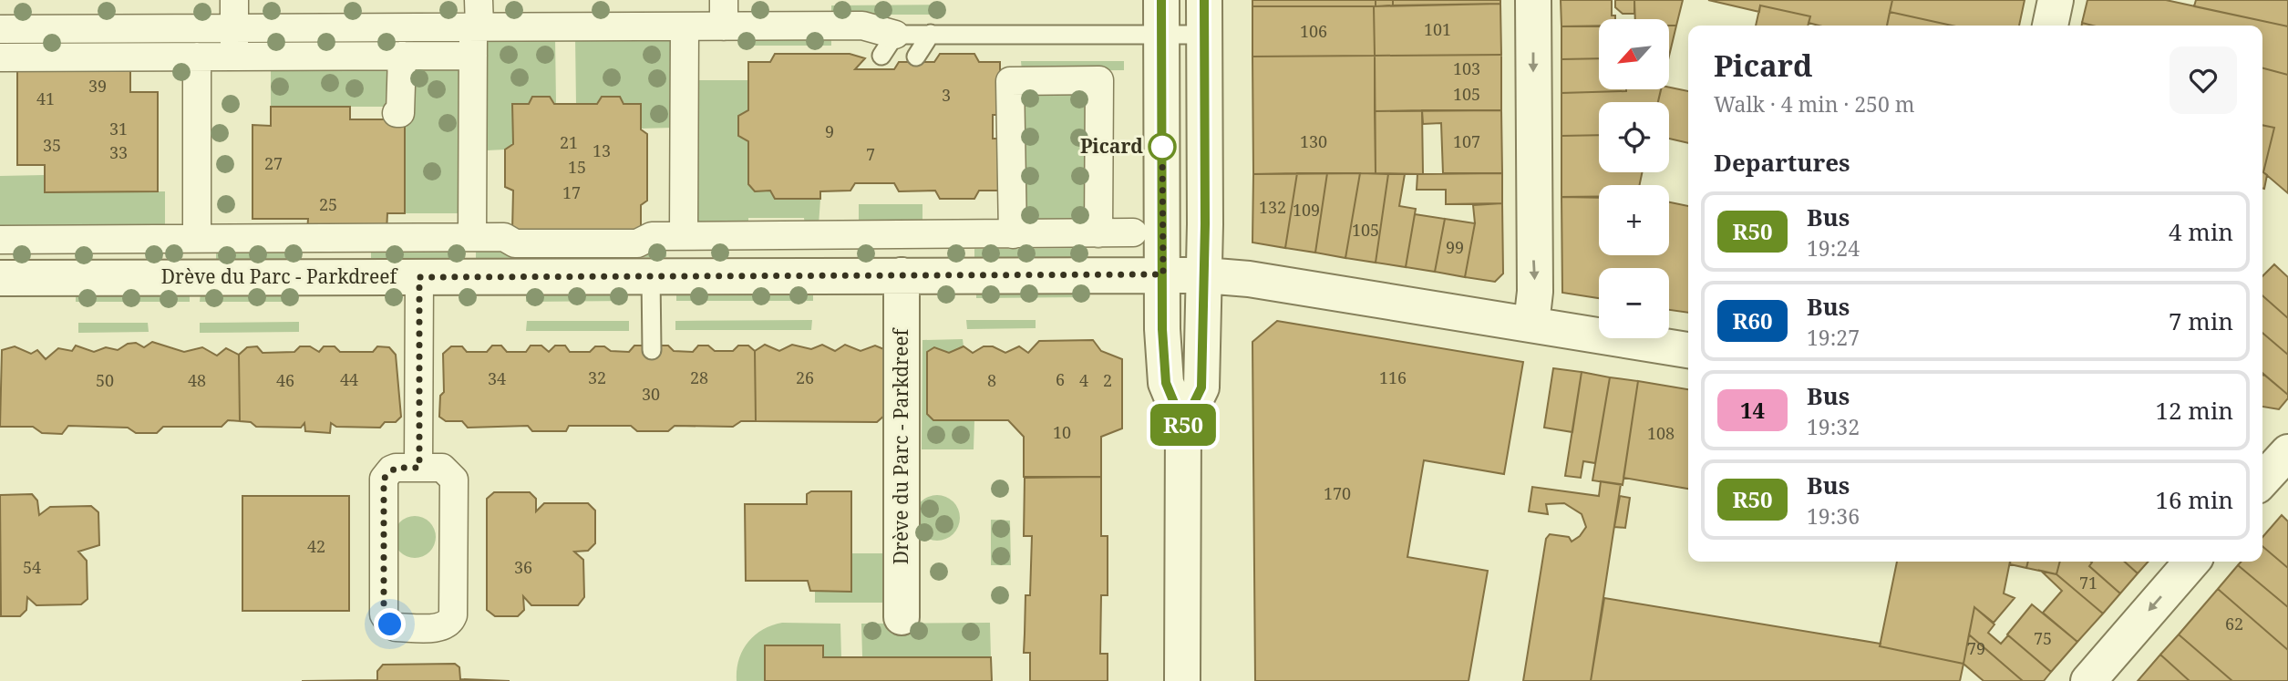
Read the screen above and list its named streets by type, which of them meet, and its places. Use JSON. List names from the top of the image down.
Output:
{
  "streets": {
    "street": ["Drève du Parc - Parkdreef"]
  },
  "places": ["Picard"],
  "lines": ["bus line R50"],
  "house_numbers": [
    "101",
    "106",
    "103",
    "39",
    "105",
    "3",
    "41",
    "31",
    "9",
    "130",
    "107",
    "21",
    "35",
    "13",
    "33",
    "7",
    "27",
    "15",
    "17",
    "25",
    "132",
    "109",
    "105",
    "99",
    "32",
    "28",
    "26",
    "116",
    "34",
    "44",
    "6",
    "50",
    "48",
    "46",
    "8",
    "4",
    "2",
    "30",
    "10",
    "108",
    "170",
    "42",
    "54",
    "36",
    "71",
    "62",
    "75",
    "79"
  ],
  "north": "bottom left",
  "page": {
    "on_map": "R50",
    "map_buttons": ["+", "−"],
    "heading": [
      ["Picard", "Walk · 4 min · 250 m"],
      "Departures"
    ],
    "list": [
      {
        "mark": "R50",
        "name": "Bus",
        "note": "19:24",
        "value": "4 min"
      },
      {
        "mark": "R60",
        "name": "Bus",
        "note": "19:27",
        "value": "7 min"
      },
      {
        "mark": "14",
        "name": "Bus",
        "note": "19:32",
        "value": "12 min"
      },
      {
        "mark": "R50",
        "name": "Bus",
        "note": "19:36",
        "value": "16 min"
      }
    ]
  }
}
